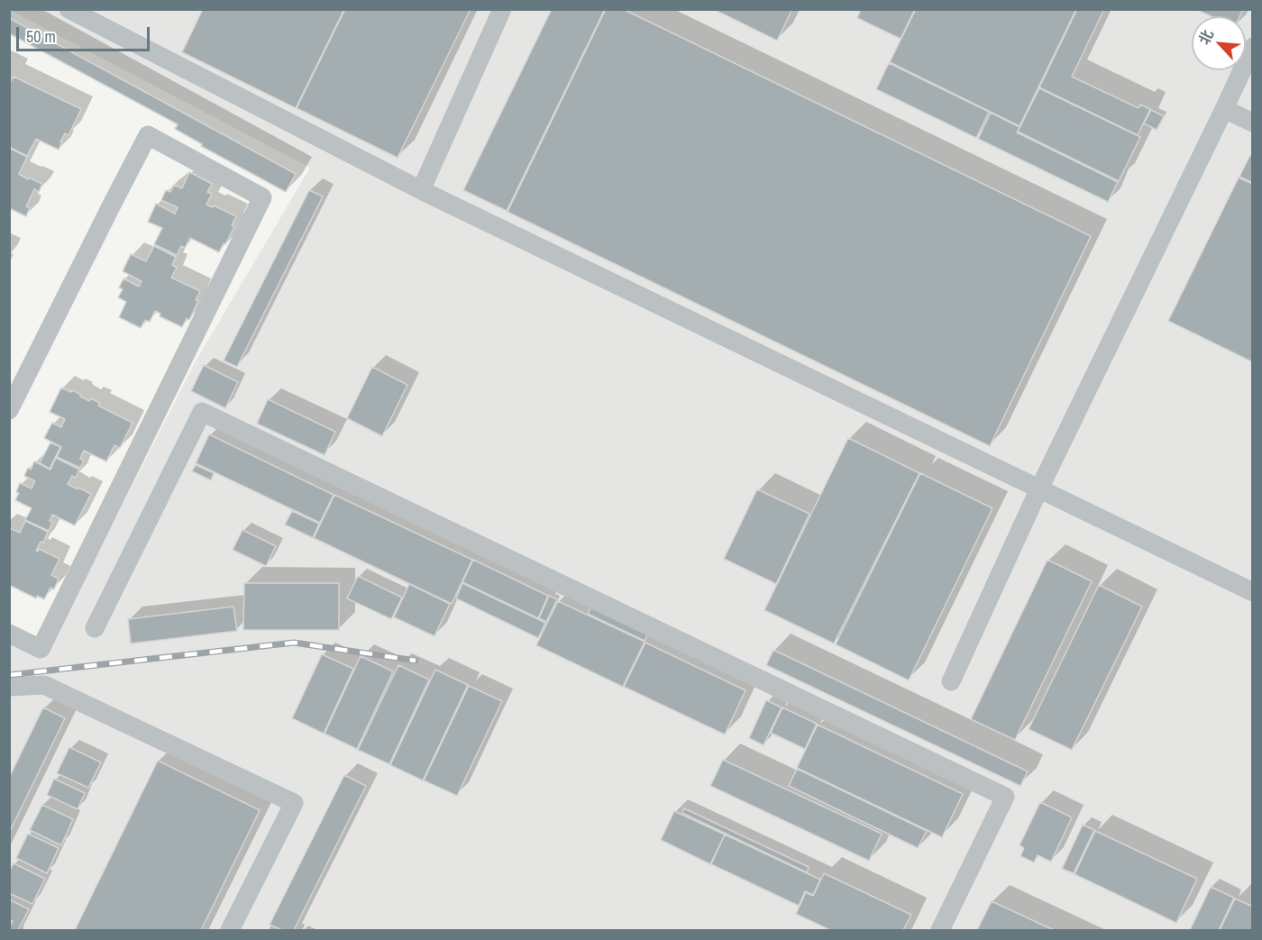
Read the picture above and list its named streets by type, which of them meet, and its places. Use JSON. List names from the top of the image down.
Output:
{
  "scale_bar": "50 m",
  "north": "top left"
}
